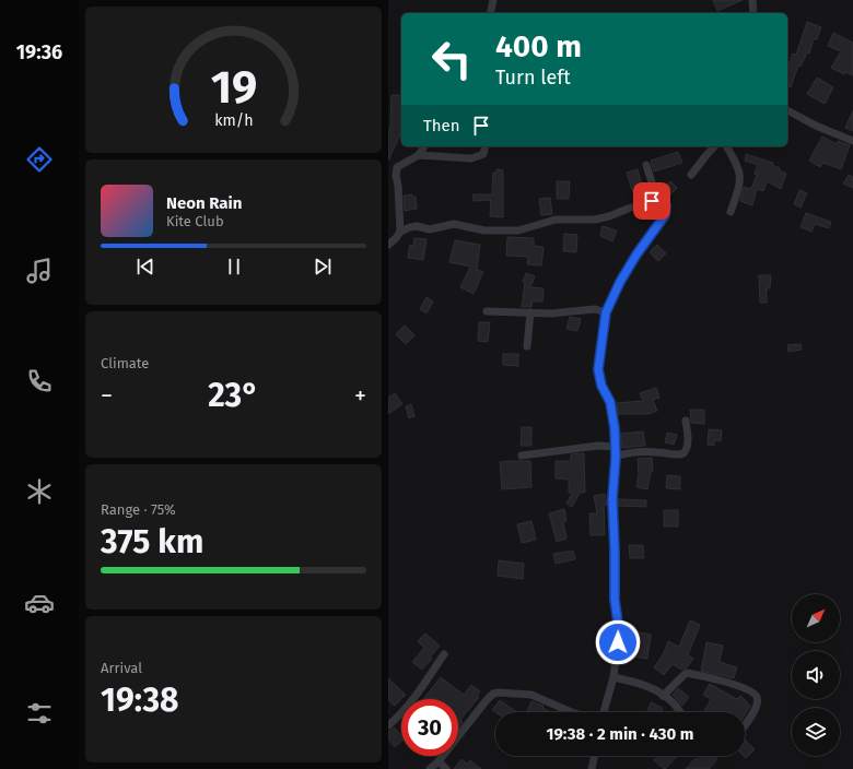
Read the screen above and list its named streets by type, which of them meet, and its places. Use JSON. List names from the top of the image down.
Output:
{
  "north": "top right",
  "page": {
    "tabs": "19:36",
    "turn": ["400 m", "Turn left"],
    "then": "Then",
    "song": ["Neon Rain", "Kite Club"],
    "tile": [
      "Climate",
      ["Range · 75%", "375 km"],
      ["Arrival", "19:38"]
    ],
    "heat": ["−", "23°", "+"],
    "limit": "30",
    "trip": "19:38 · 2 min · 430 m",
    "gauge": ["19", "km/h"]
  }
}
